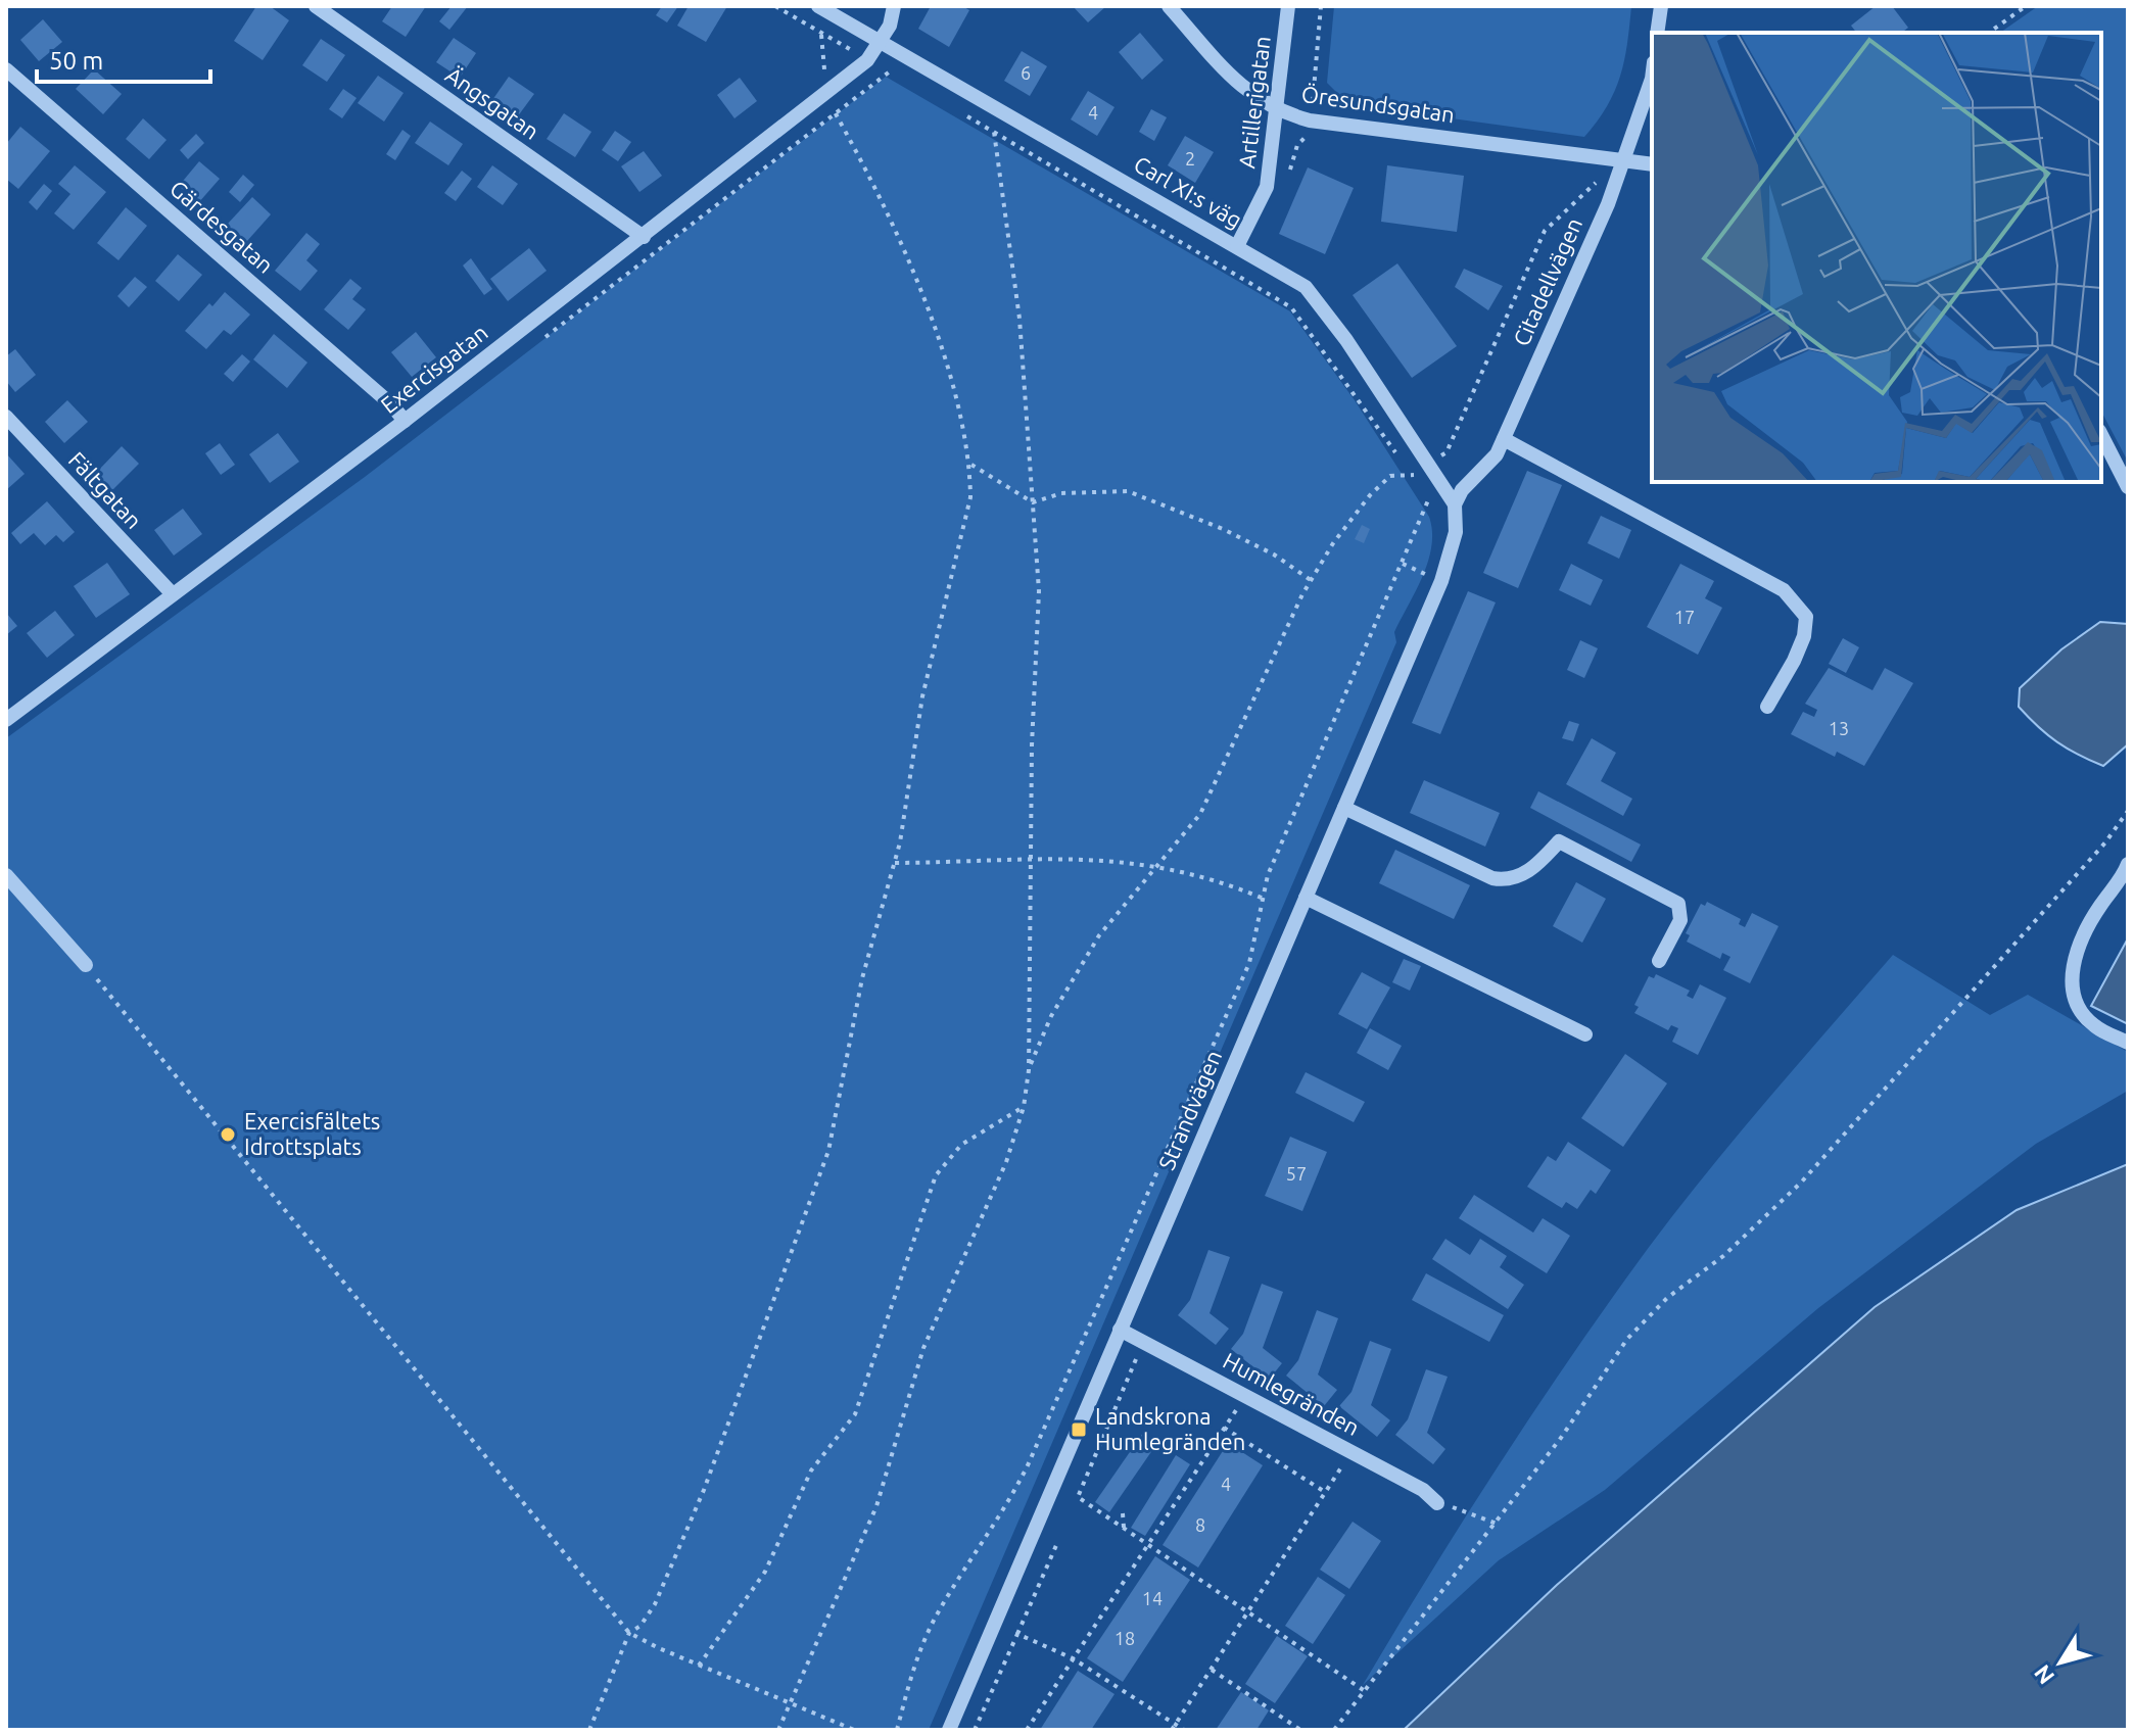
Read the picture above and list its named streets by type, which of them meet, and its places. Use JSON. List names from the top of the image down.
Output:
{
  "streets": {
    "street": [
      "Artillerigatan",
      "Ängsgatan",
      "Öresundsgatan",
      "Carl XI:s väg",
      "Gärdesgatan",
      "Citadellvägen",
      "Exercisgatan",
      "Fältgatan",
      "Strandvägen",
      "Humlegränden"
    ]
  },
  "crossings": [
    ["Artillerigatan", "Öresundsgatan"],
    ["Artillerigatan", "Carl XI:s väg"],
    ["Ängsgatan", "Exercisgatan"],
    ["Öresundsgatan", "Citadellvägen"],
    ["Carl XI:s väg", "Citadellvägen"],
    ["Carl XI:s väg", "Exercisgatan"],
    ["Carl XI:s väg", "Strandvägen"],
    ["Gärdesgatan", "Exercisgatan"],
    ["Citadellvägen", "Strandvägen"],
    ["Exercisgatan", "Fältgatan"],
    ["Strandvägen", "Humlegränden"]
  ],
  "places": {
    "other": ["Exercisfältets Idrottsplats"],
    "transit": ["Landskrona Humlegränden"]
  },
  "house_numbers": [
    "6",
    "4",
    "2",
    "17",
    "13",
    "57",
    "4",
    "8",
    "14",
    "18"
  ],
  "scale_bar": "50 m",
  "north": "bottom left"
}
